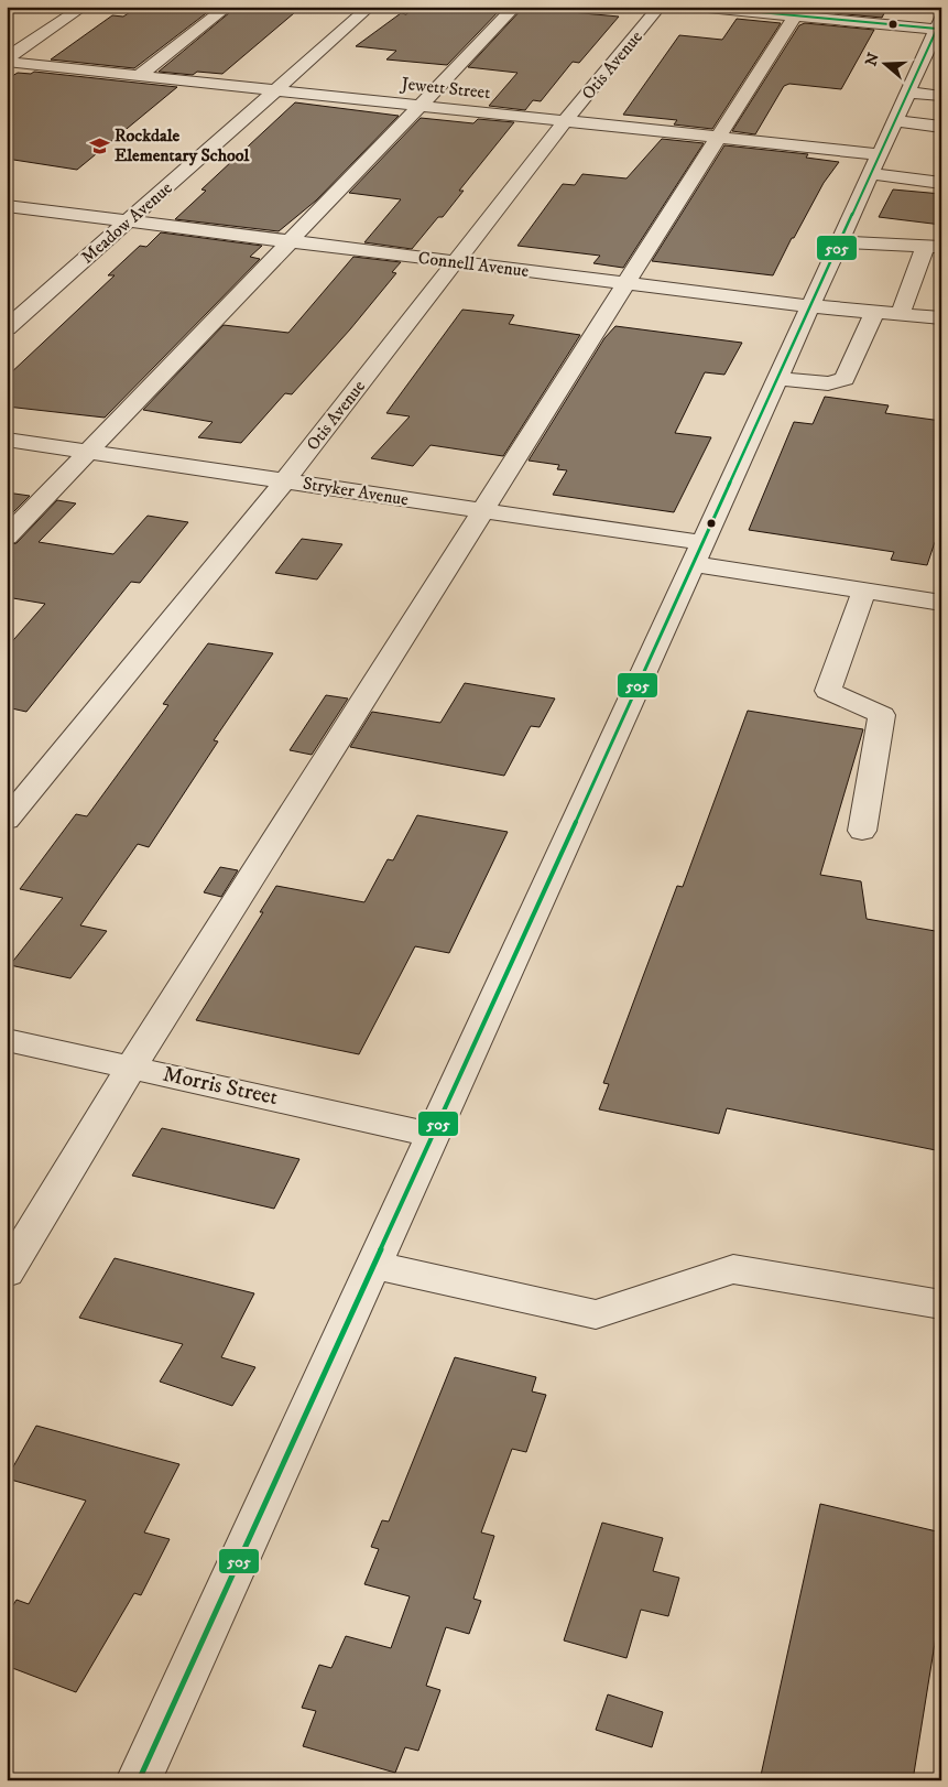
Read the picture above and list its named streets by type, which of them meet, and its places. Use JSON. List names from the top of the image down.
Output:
{
  "streets": {
    "street": [
      "Otis Avenue",
      "Jewett Street",
      "Meadow Avenue",
      "Connell Avenue",
      "Stryker Avenue",
      "Morris Street"
    ]
  },
  "crossings": [
    ["Otis Avenue", "Jewett Street"],
    ["Otis Avenue", "Connell Avenue"],
    ["Otis Avenue", "Stryker Avenue"],
    ["Jewett Street", "Meadow Avenue"],
    ["Meadow Avenue", "Connell Avenue"]
  ],
  "places": {
    "school or university": ["Rockdale Elementary School"]
  },
  "lines": ["transit line 505"],
  "north": "left"
}
